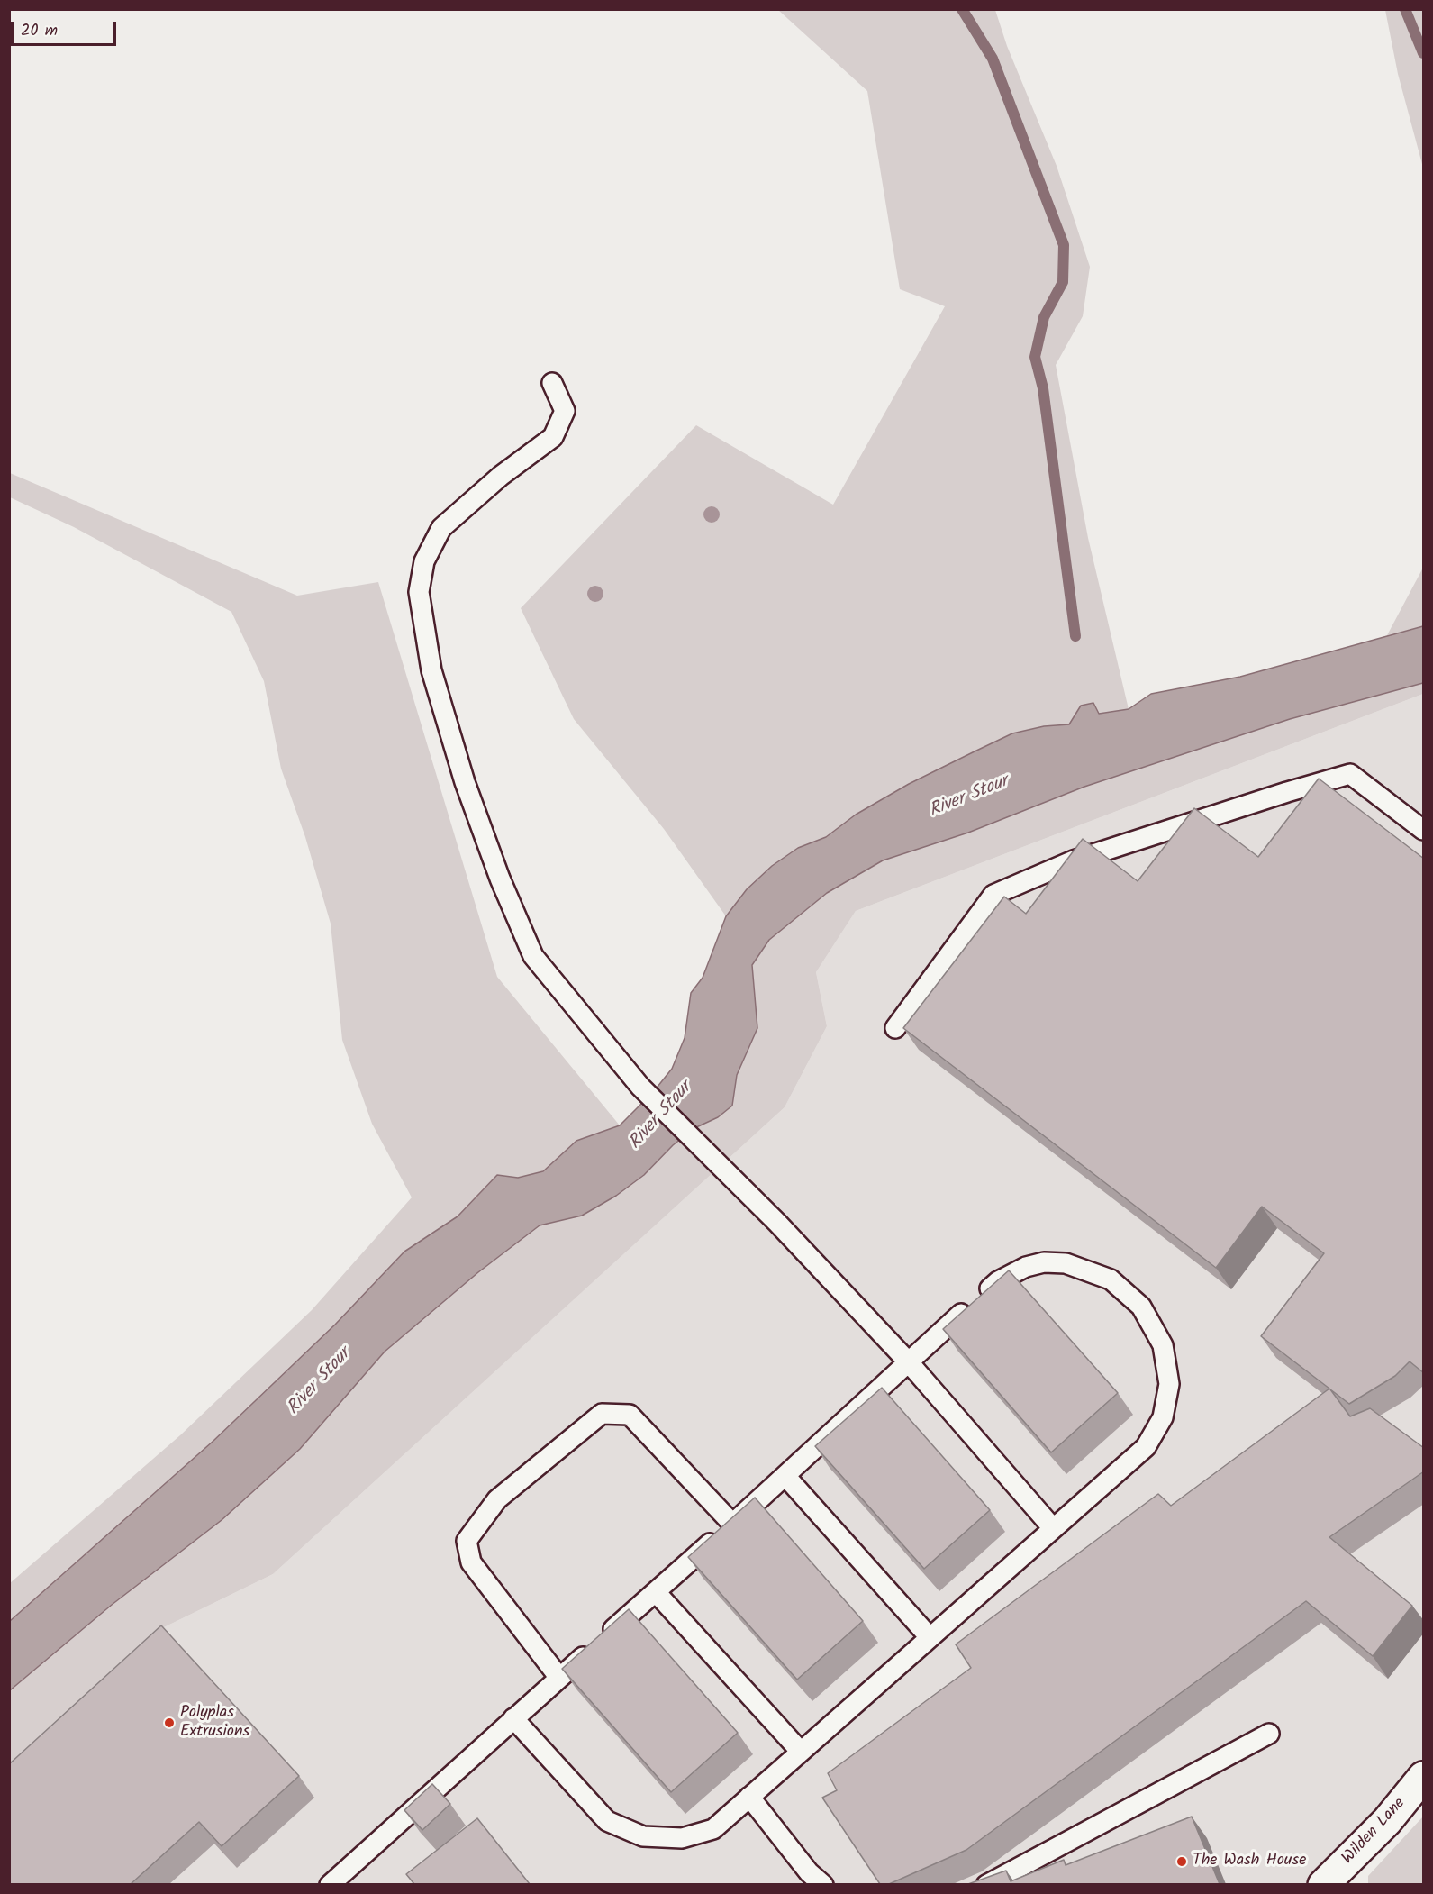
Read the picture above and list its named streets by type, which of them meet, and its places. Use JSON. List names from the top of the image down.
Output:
{
  "streets": {
    "street": ["Wilden Lane"]
  },
  "water": ["River Stour"],
  "places": ["Polyplas Extrusions", "The Wash House"],
  "scale_bar": "20 m"
}
